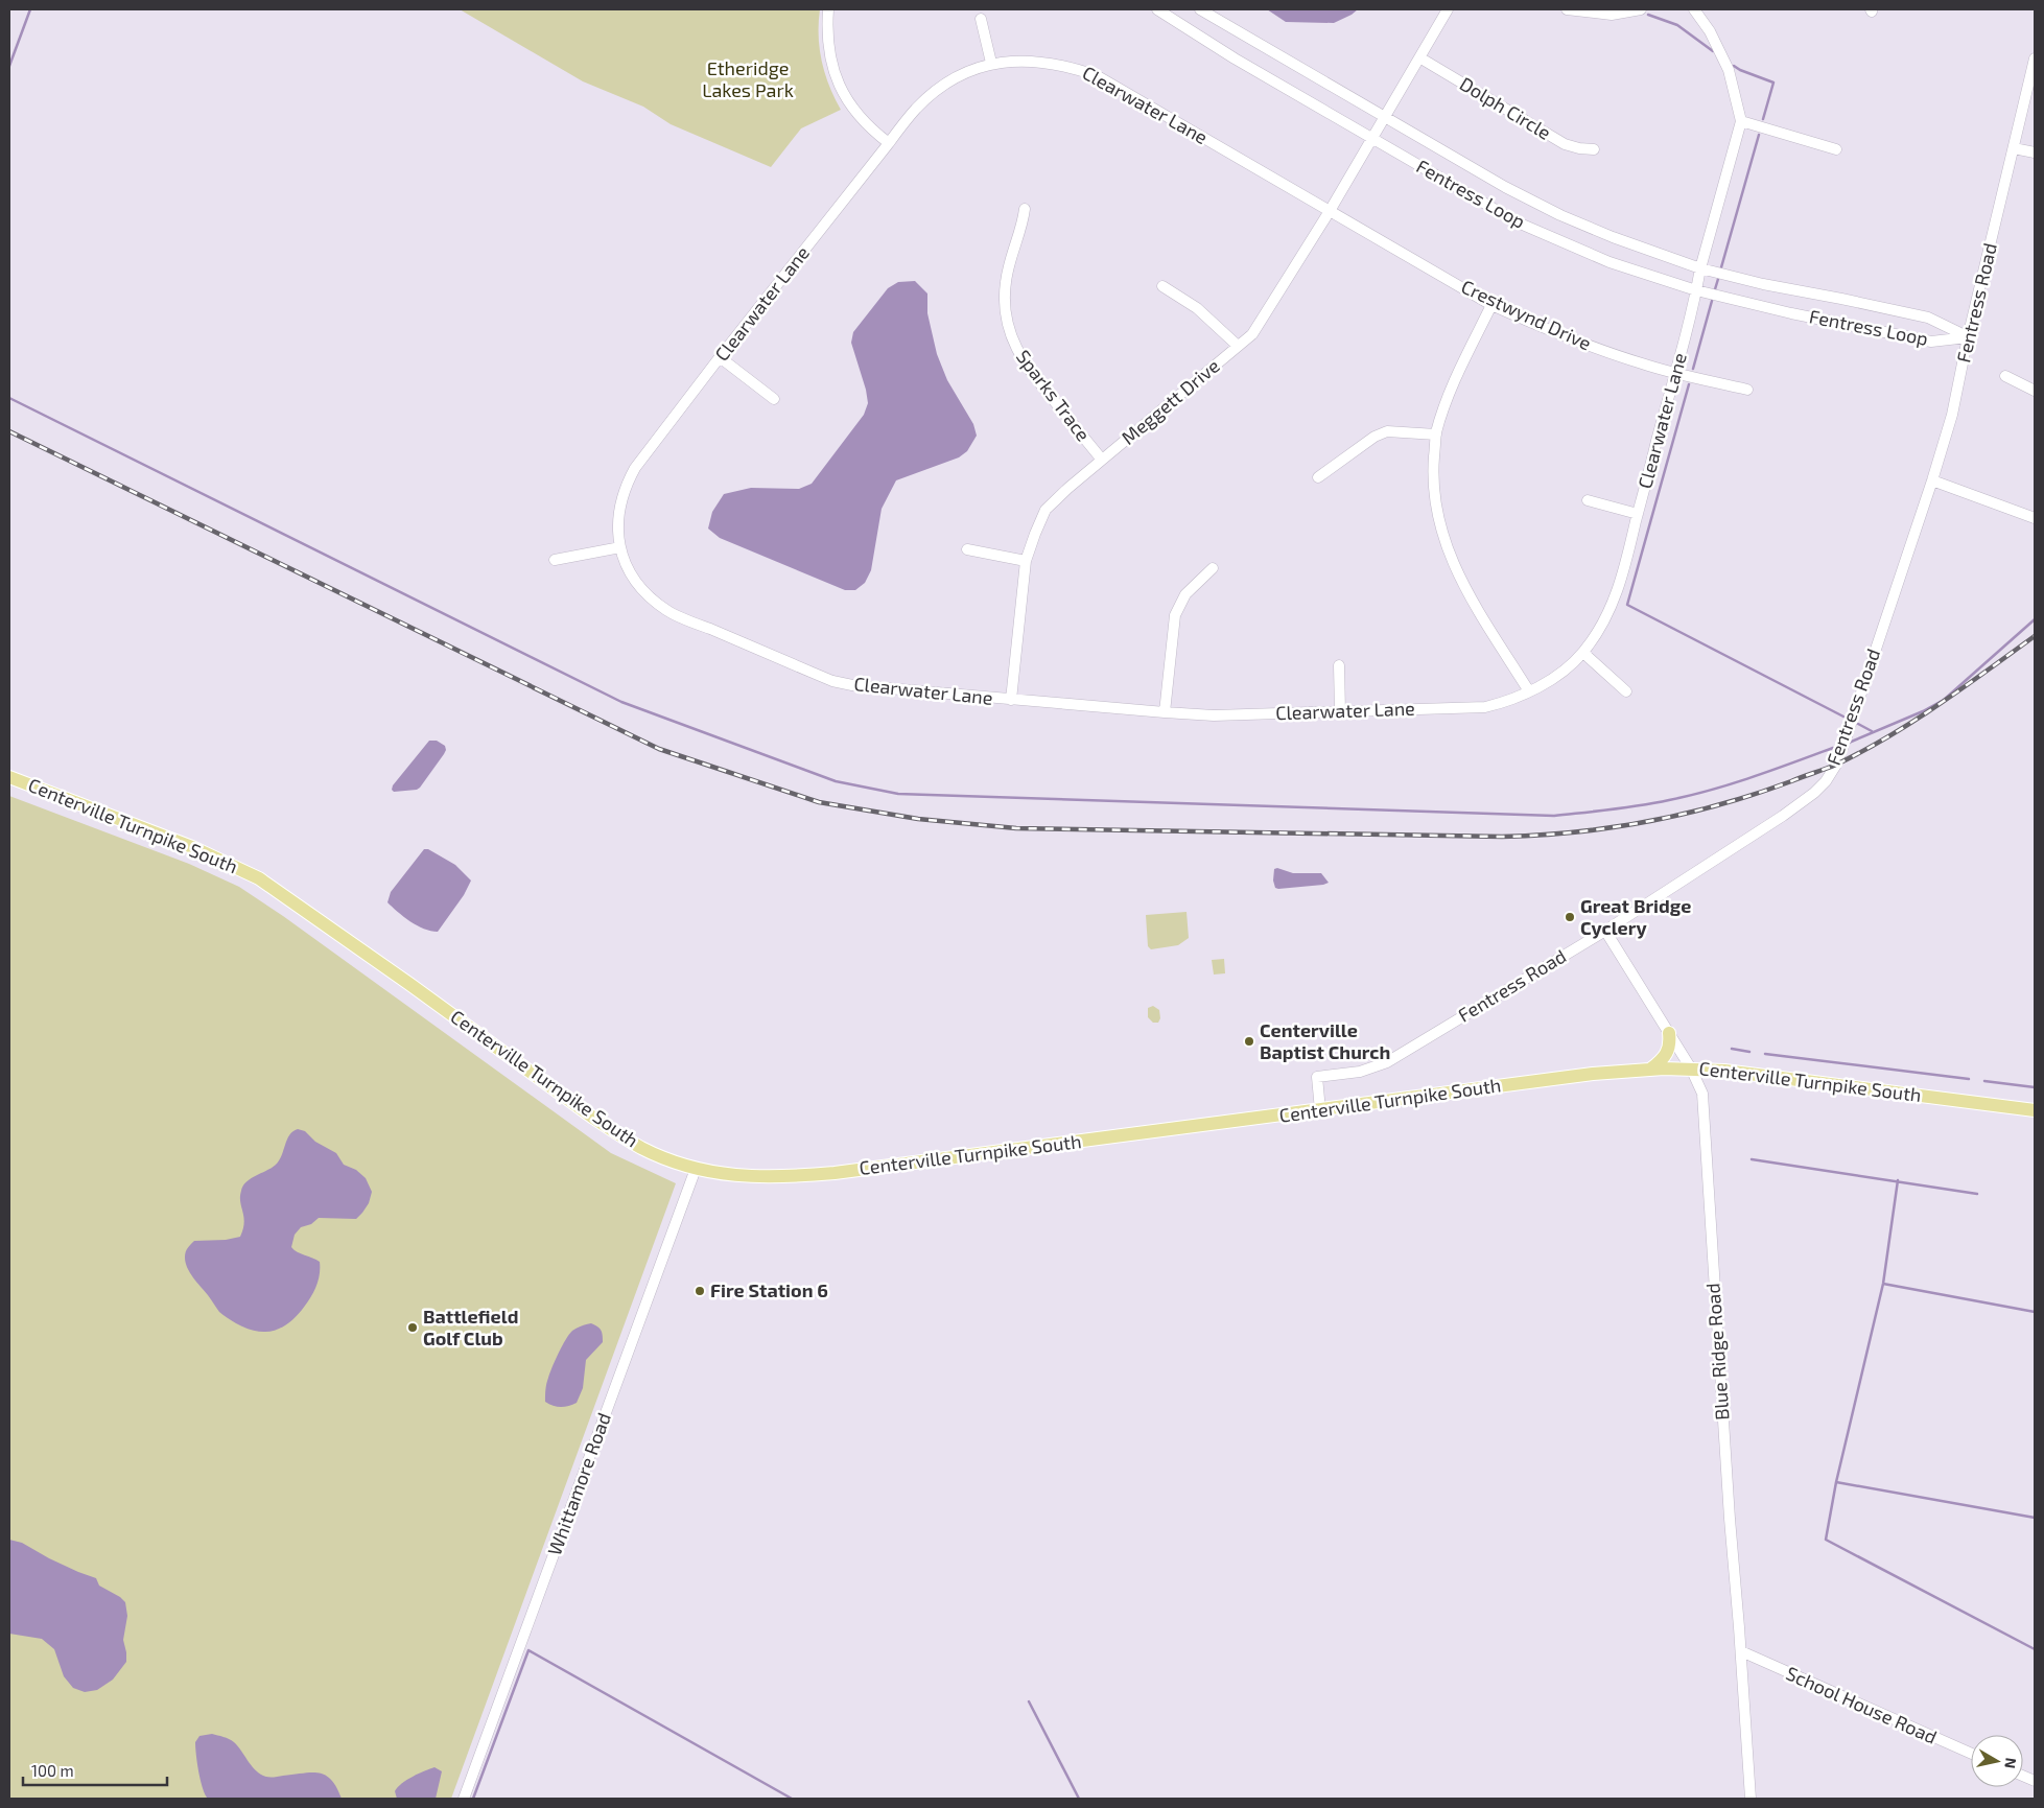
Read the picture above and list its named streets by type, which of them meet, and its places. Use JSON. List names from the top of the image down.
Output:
{
  "streets": {
    "main road": ["Centerville Turnpike South"],
    "street": [
      "Clearwater Lane",
      "Dolph Circle",
      "Fentress Loop",
      "Fentress Road",
      "Crestwynd Drive",
      "Sparks Trace",
      "Meggett Drive",
      "Blue Ridge Road",
      "Whittamore Road",
      "School House Road"
    ]
  },
  "crossings": [
    ["Clearwater Lane", "Fentress Loop"],
    ["Clearwater Lane", "Crestwynd Drive"],
    ["Clearwater Lane", "Meggett Drive"],
    ["Dolph Circle", "Meggett Drive"],
    ["Fentress Loop", "Fentress Road"],
    ["Fentress Loop", "Meggett Drive"],
    ["Fentress Road", "Centerville Turnpike South"],
    ["Fentress Road", "Blue Ridge Road"],
    ["Crestwynd Drive", "Meggett Drive"],
    ["Sparks Trace", "Meggett Drive"],
    ["Centerville Turnpike South", "Blue Ridge Road"],
    ["Centerville Turnpike South", "Whittamore Road"],
    ["Blue Ridge Road", "School House Road"]
  ],
  "parks": ["Etheridge Lakes Park"],
  "places": [
    "Great Bridge Cyclery",
    "Centerville Baptist Church",
    "Fire Station 6",
    "Battlefield Golf Club"
  ],
  "scale_bar": "100 m",
  "north": "right"
}
